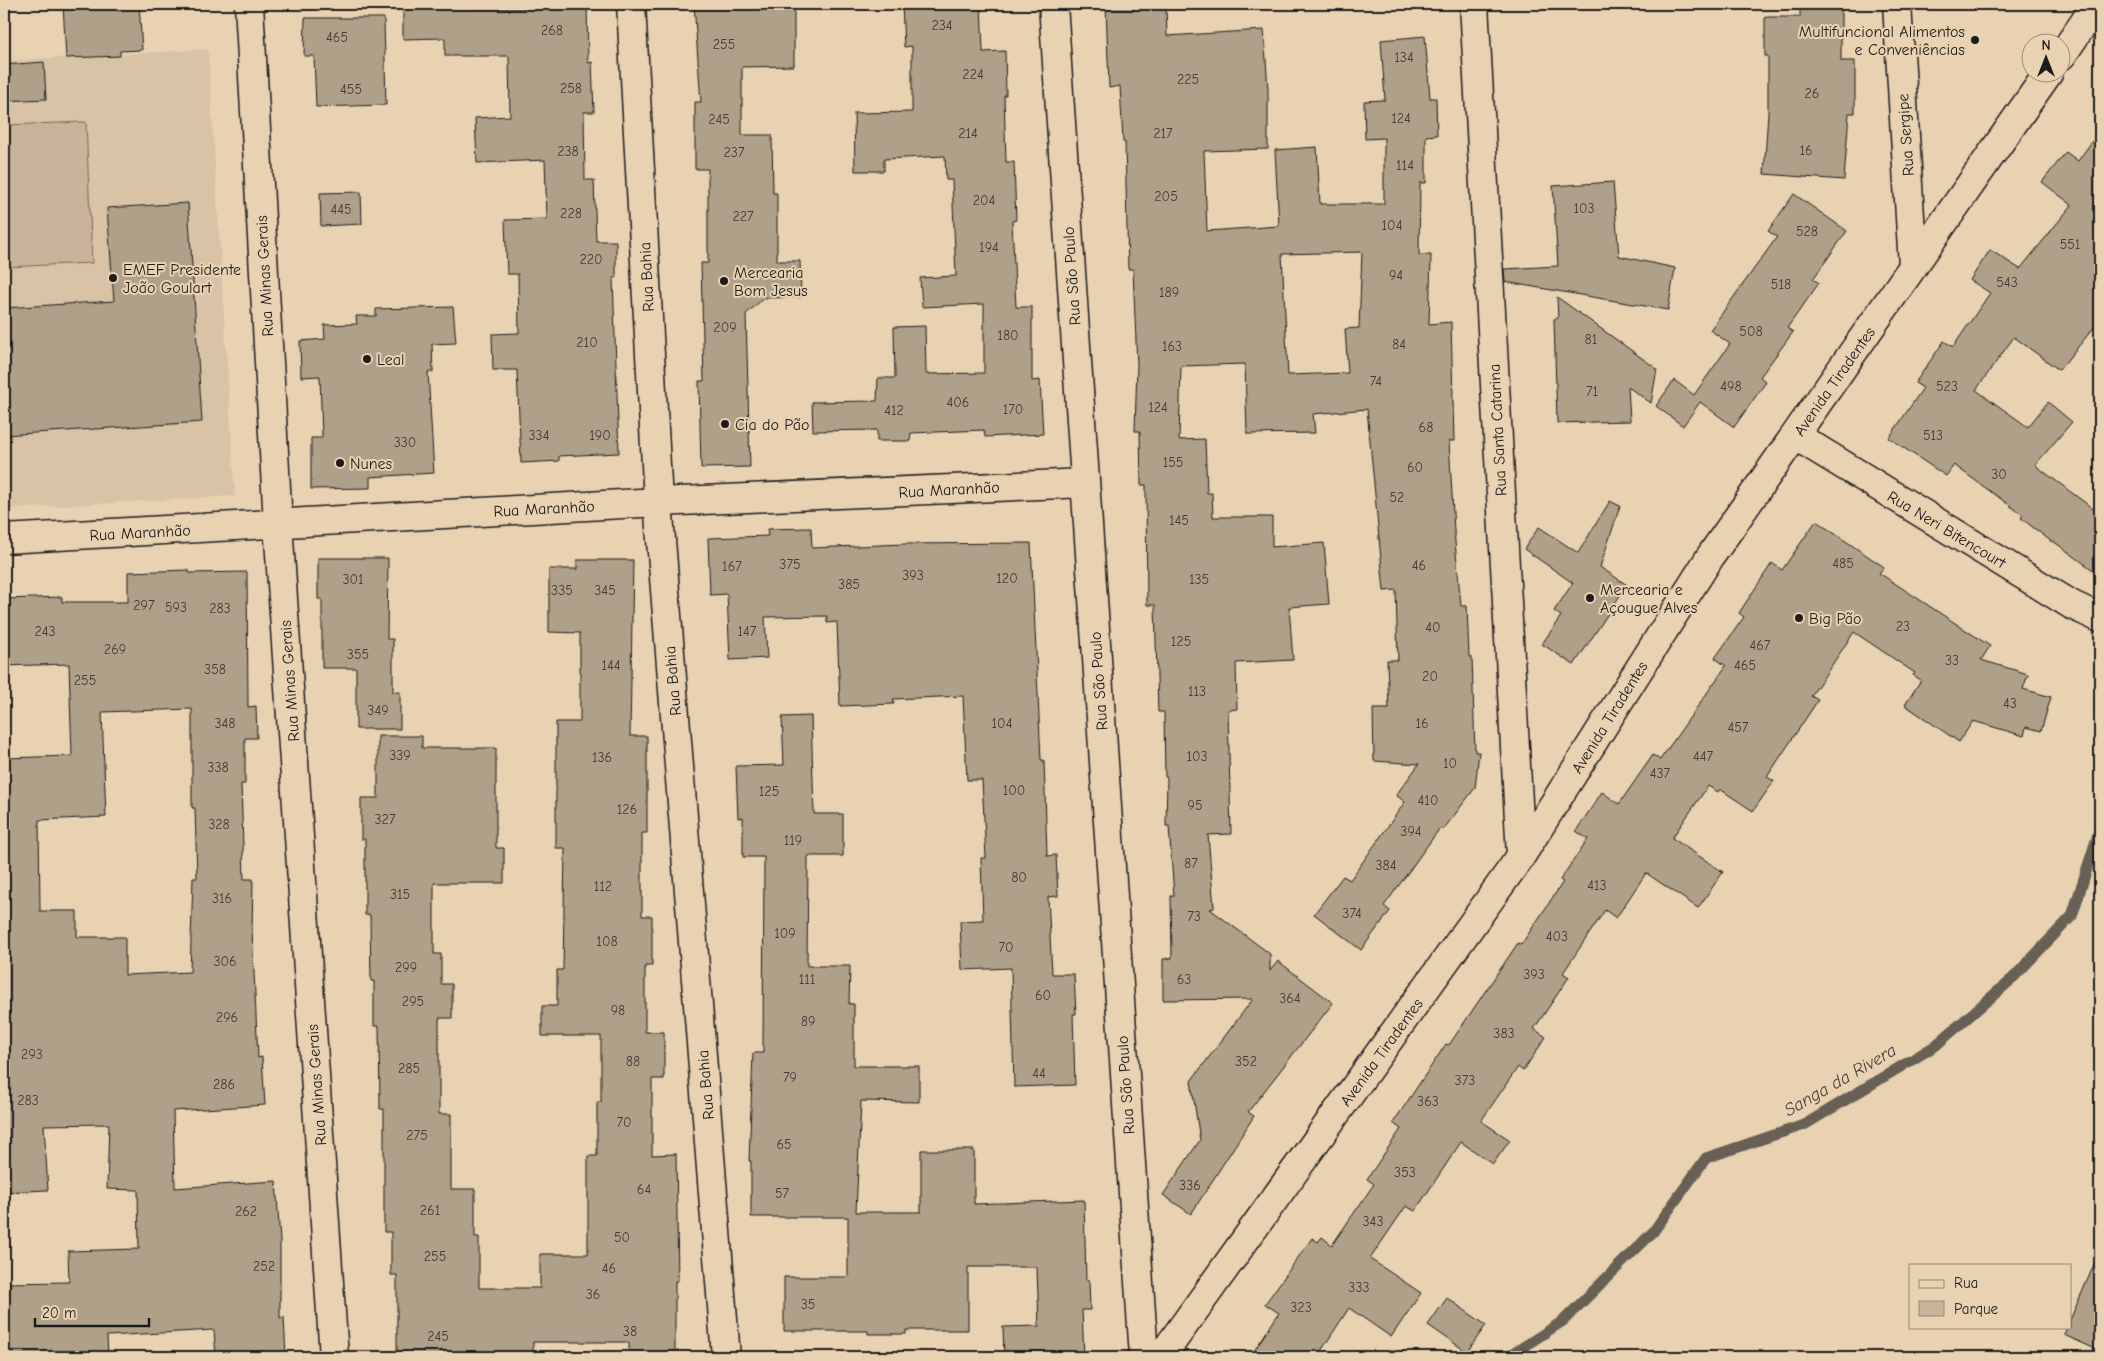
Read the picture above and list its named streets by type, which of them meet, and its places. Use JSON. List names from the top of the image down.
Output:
{
  "streets": {
    "street": [
      "Rua Sergipe",
      "Rua Minas Gerais",
      "Rua São Paulo",
      "Rua Bahia",
      "Avenida Tiradentes",
      "Rua Santa Catarina",
      "Rua Maranhão",
      "Rua Neri Bitencourt"
    ]
  },
  "crossings": [
    ["Rua Sergipe", "Avenida Tiradentes"],
    ["Rua Minas Gerais", "Rua Maranhão"],
    ["Rua São Paulo", "Rua Maranhão"],
    ["Rua Bahia", "Rua Maranhão"],
    ["Avenida Tiradentes", "Rua Santa Catarina"],
    ["Avenida Tiradentes", "Rua Neri Bitencourt"]
  ],
  "water": ["Sanga da Rivera"],
  "places": [
    "Multifuncional Alimentos e Conveniências",
    "EMEF Presidente João Goulart",
    "Mercearia Bom Jesus",
    "Leal",
    "Cia do Pão",
    "Nunes",
    "Mercearia e Açougue Alves",
    "Big Pão"
  ],
  "house_numbers": [
    "234",
    "268",
    "465",
    "255",
    "134",
    "224",
    "225",
    "258",
    "455",
    "26",
    "124",
    "245",
    "214",
    "217",
    "16",
    "238",
    "237",
    "114",
    "205",
    "204",
    "103",
    "445",
    "228",
    "227",
    "104",
    "528",
    "551",
    "194",
    "220",
    "94",
    "543",
    "518",
    "189",
    "209",
    "508",
    "180",
    "81",
    "210",
    "84",
    "163",
    "74",
    "498",
    "523",
    "71",
    "406",
    "124",
    "170",
    "412",
    "68",
    "334",
    "190",
    "513",
    "330",
    "155",
    "60",
    "30",
    "52",
    "145",
    "485",
    "375",
    "46",
    "167",
    "393",
    "120",
    "301",
    "135",
    "385",
    "335",
    "345",
    "297",
    "593",
    "283",
    "23",
    "40",
    "243",
    "147",
    "125",
    "467",
    "269",
    "355",
    "33",
    "144",
    "465",
    "358",
    "20",
    "255",
    "113",
    "43",
    "349",
    "348",
    "104",
    "16",
    "457",
    "339",
    "103",
    "447",
    "136",
    "10",
    "338",
    "437",
    "100",
    "125",
    "410",
    "95",
    "126",
    "327",
    "328",
    "394",
    "119",
    "87",
    "384",
    "80",
    "413",
    "112",
    "315",
    "316",
    "374",
    "73",
    "109",
    "403",
    "108",
    "70",
    "306",
    "299",
    "393",
    "111",
    "63",
    "60",
    "364",
    "295",
    "98",
    "296",
    "89",
    "383",
    "293",
    "88",
    "352",
    "285",
    "44",
    "79",
    "373",
    "286",
    "283",
    "363",
    "70",
    "275",
    "65",
    "353",
    "336",
    "64",
    "57",
    "261",
    "262",
    "343",
    "50",
    "255",
    "252",
    "46",
    "333",
    "36",
    "35",
    "323",
    "38",
    "245"
  ],
  "legend": ["Rua", "Parque"],
  "scale_bar": "20 m",
  "north": "top"
}
